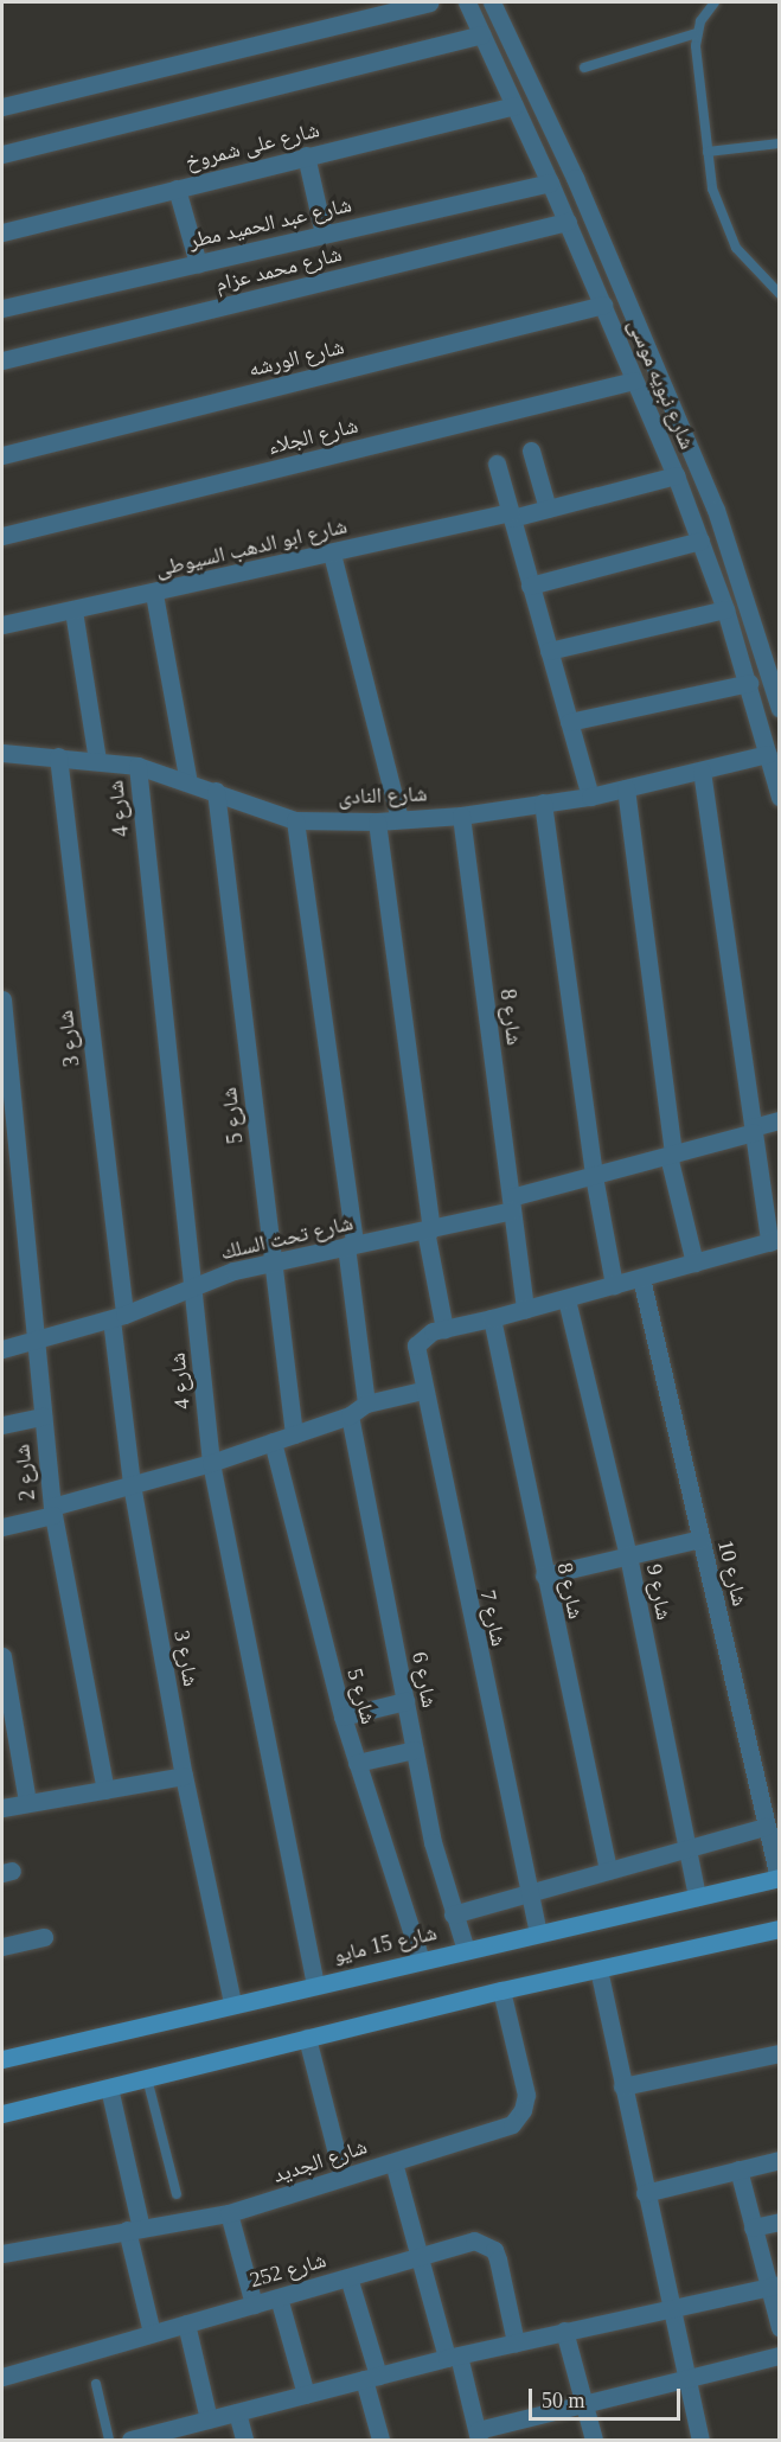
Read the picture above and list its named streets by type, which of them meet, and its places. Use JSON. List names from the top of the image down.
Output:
{
  "streets": {
    "main road": ["شارع 15 مايو"],
    "street": [
      "شارع على شمروخ",
      "شارع عبد الحميد مطر",
      "شارع محمد عزام",
      "شارع الورشه",
      "شارع نبويه موسى",
      "شارع الجلاء",
      "شارع ابو الدهب السيوطى",
      "شارع النادى",
      "شارع 4",
      "شارع 8",
      "شارع 3",
      "شارع 5",
      "شارع تحت السلك",
      "شارع 2",
      "شارع 10",
      "شارع 9",
      "شارع 7",
      "شارع 6",
      "شارع الجديد",
      "شارع 252"
    ]
  },
  "crossings": [
    ["شارع على شمروخ", "شارع نبويه موسى"],
    ["شارع عبد الحميد مطر", "شارع نبويه موسى"],
    ["شارع محمد عزام", "شارع نبويه موسى"],
    ["شارع الورشه", "شارع نبويه موسى"],
    ["شارع نبويه موسى", "شارع الجلاء"],
    ["شارع نبويه موسى", "شارع ابو الدهب السيوطى"],
    ["شارع نبويه موسى", "شارع النادى"],
    ["شارع النادى", "شارع 4"],
    ["شارع النادى", "شارع 8"],
    ["شارع النادى", "شارع 3"],
    ["شارع النادى", "شارع 5"],
    ["شارع 4", "شارع تحت السلك"],
    ["شارع 4", "شارع 15 مايو"],
    ["شارع 8", "شارع تحت السلك"],
    ["شارع 3", "شارع تحت السلك"],
    ["شارع 3", "شارع 15 مايو"],
    ["شارع 5", "شارع تحت السلك"],
    ["شارع 5", "شارع 15 مايو"],
    ["شارع تحت السلك", "شارع 2"],
    ["شارع 10", "شارع 15 مايو"],
    ["شارع 9", "شارع 15 مايو"],
    ["شارع 7", "شارع 15 مايو"],
    ["شارع 6", "شارع 15 مايو"]
  ],
  "scale_bar": "50 m"
}
